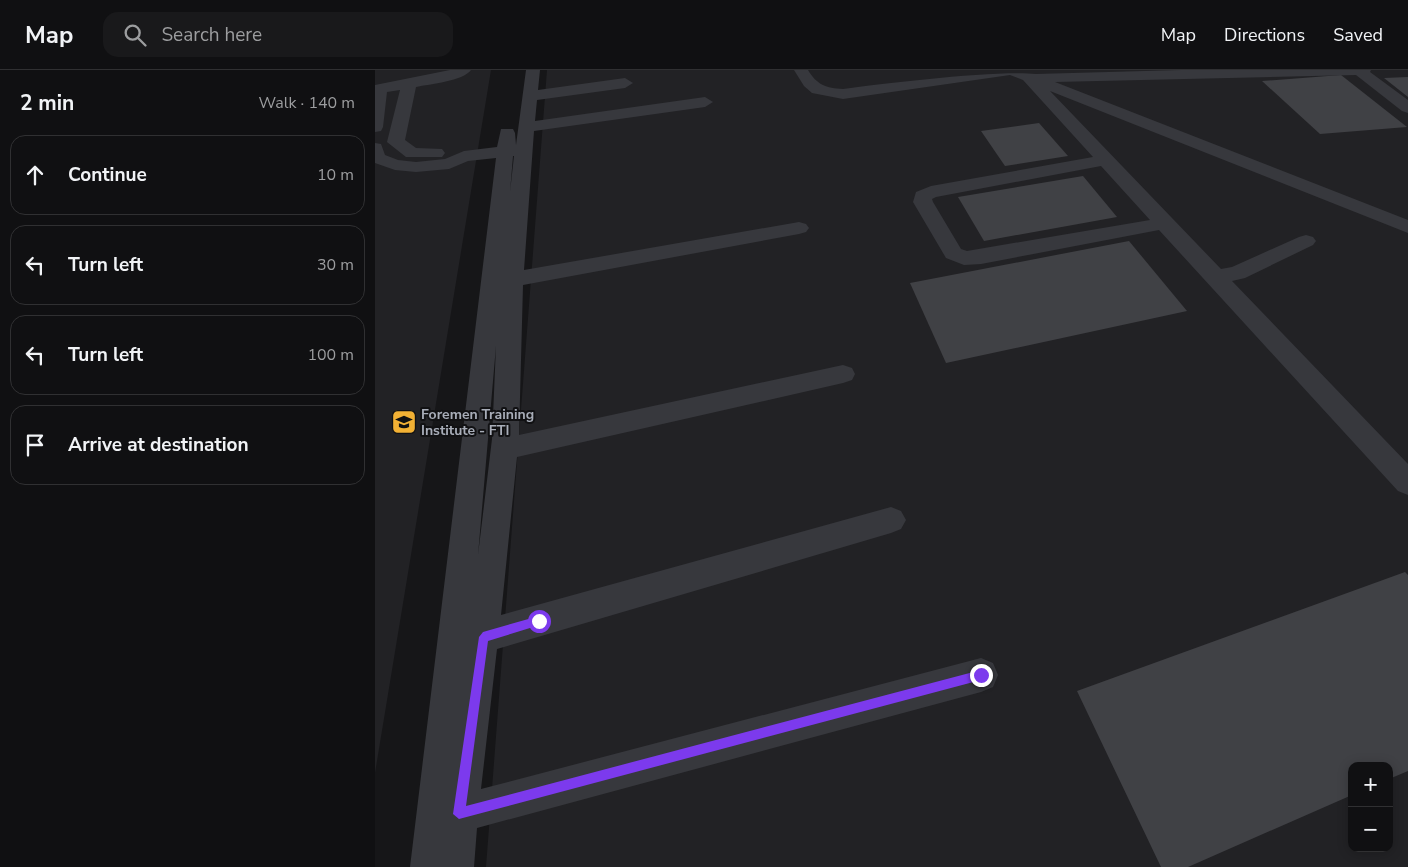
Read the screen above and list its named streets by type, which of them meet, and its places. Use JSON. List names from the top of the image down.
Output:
{
  "places": {
    "school or university": ["Foremen Training Institute - FTI"]
  },
  "page": {
    "header": "Map",
    "search": "Search here",
    "nav": ["Map", "Directions", "Saved"],
    "heading": ["2 min", "Walk · 140 m"],
    "list": [
      ["Continue", "10 m"],
      ["Turn left", "30 m"],
      ["Turn left", "100 m"],
      "Arrive at destination"
    ],
    "map_buttons": ["+", "−"]
  }
}
